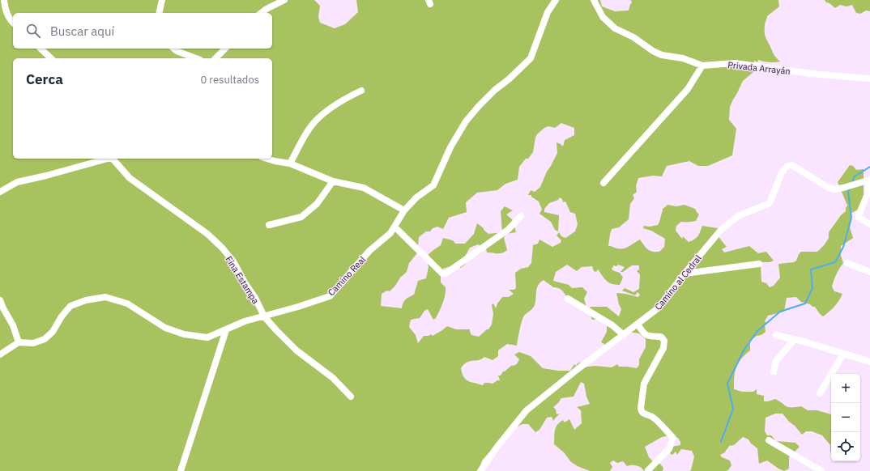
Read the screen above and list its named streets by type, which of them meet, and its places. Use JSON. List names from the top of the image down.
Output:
{
  "streets": {
    "street": [
      "Privada Arrayán",
      "Camino Real",
      "Fina Estampa",
      "Camino al Cedral"
    ]
  },
  "crossings": [
    ["Camino Real", "Fina Estampa"]
  ],
  "page": {
    "search": "Buscar aquí",
    "heading": ["Cerca", "0 resultados"],
    "map_buttons": ["+", "−"]
  }
}
